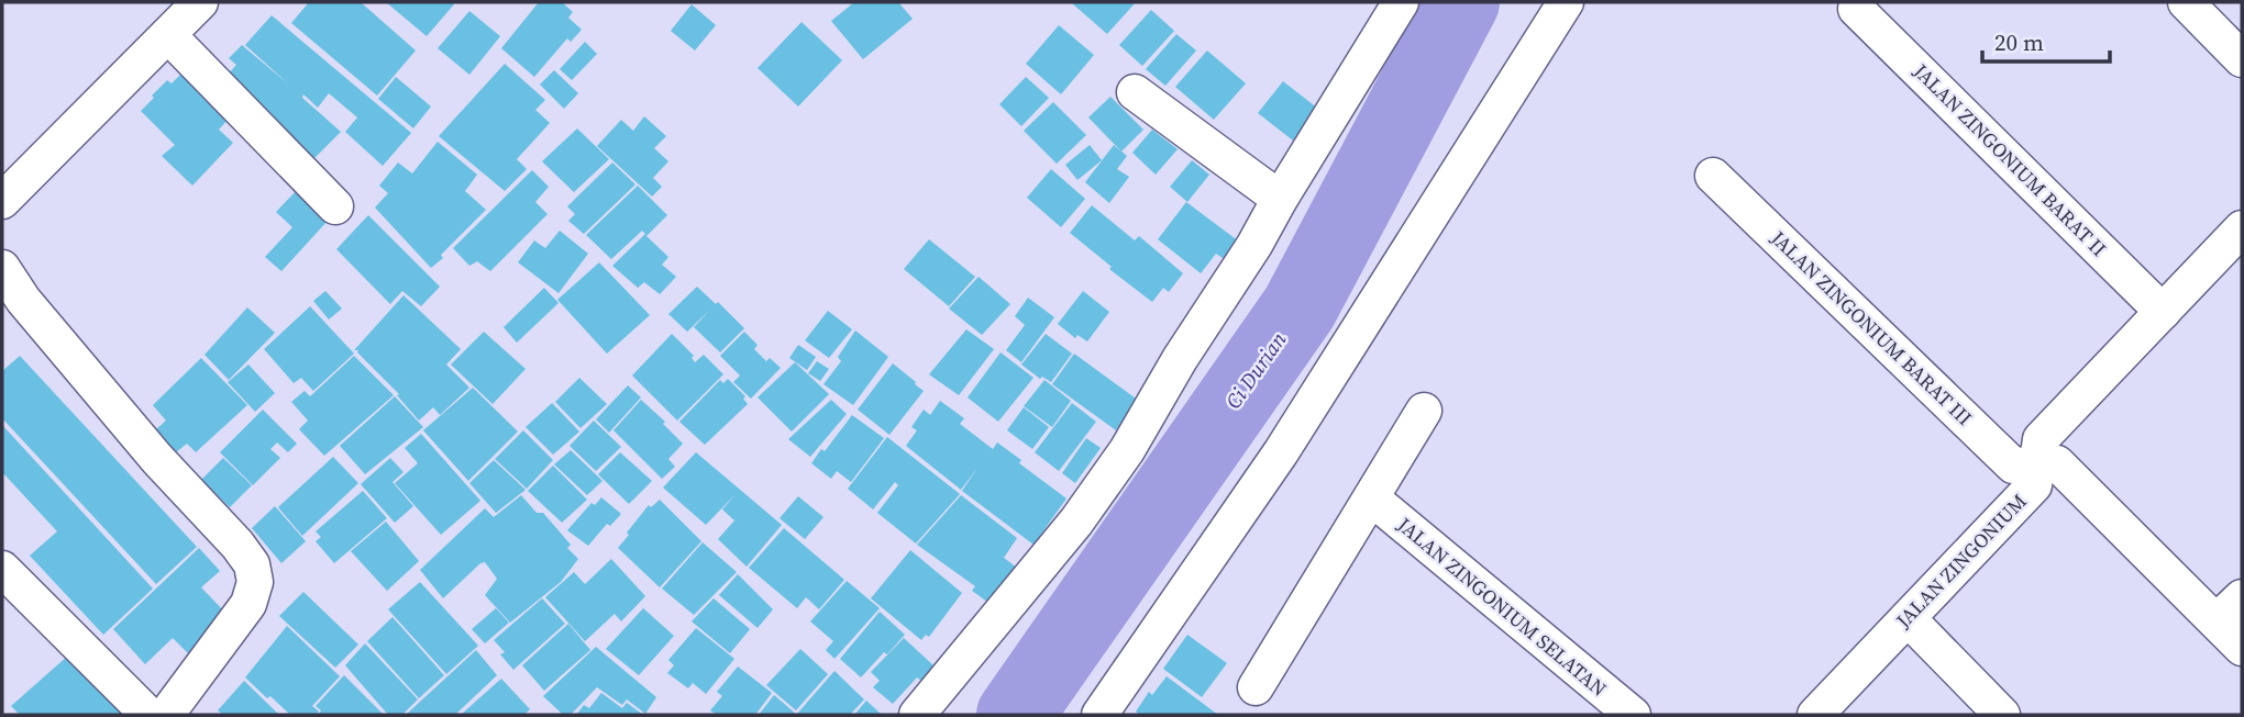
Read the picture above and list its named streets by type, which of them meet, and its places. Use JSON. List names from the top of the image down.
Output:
{
  "streets": {
    "street": [
      "JALAN ZINGONIUM BARAT II",
      "JALAN ZINGONIUM BARAT III",
      "JALAN ZINGONIUM",
      "JALAN ZINGONIUM SELATAN"
    ]
  },
  "crossings": [
    ["JALAN ZINGONIUM BARAT II", "JALAN ZINGONIUM"],
    ["JALAN ZINGONIUM BARAT III", "JALAN ZINGONIUM"]
  ],
  "water": ["Ci Durian"],
  "scale_bar": "20 m"
}
